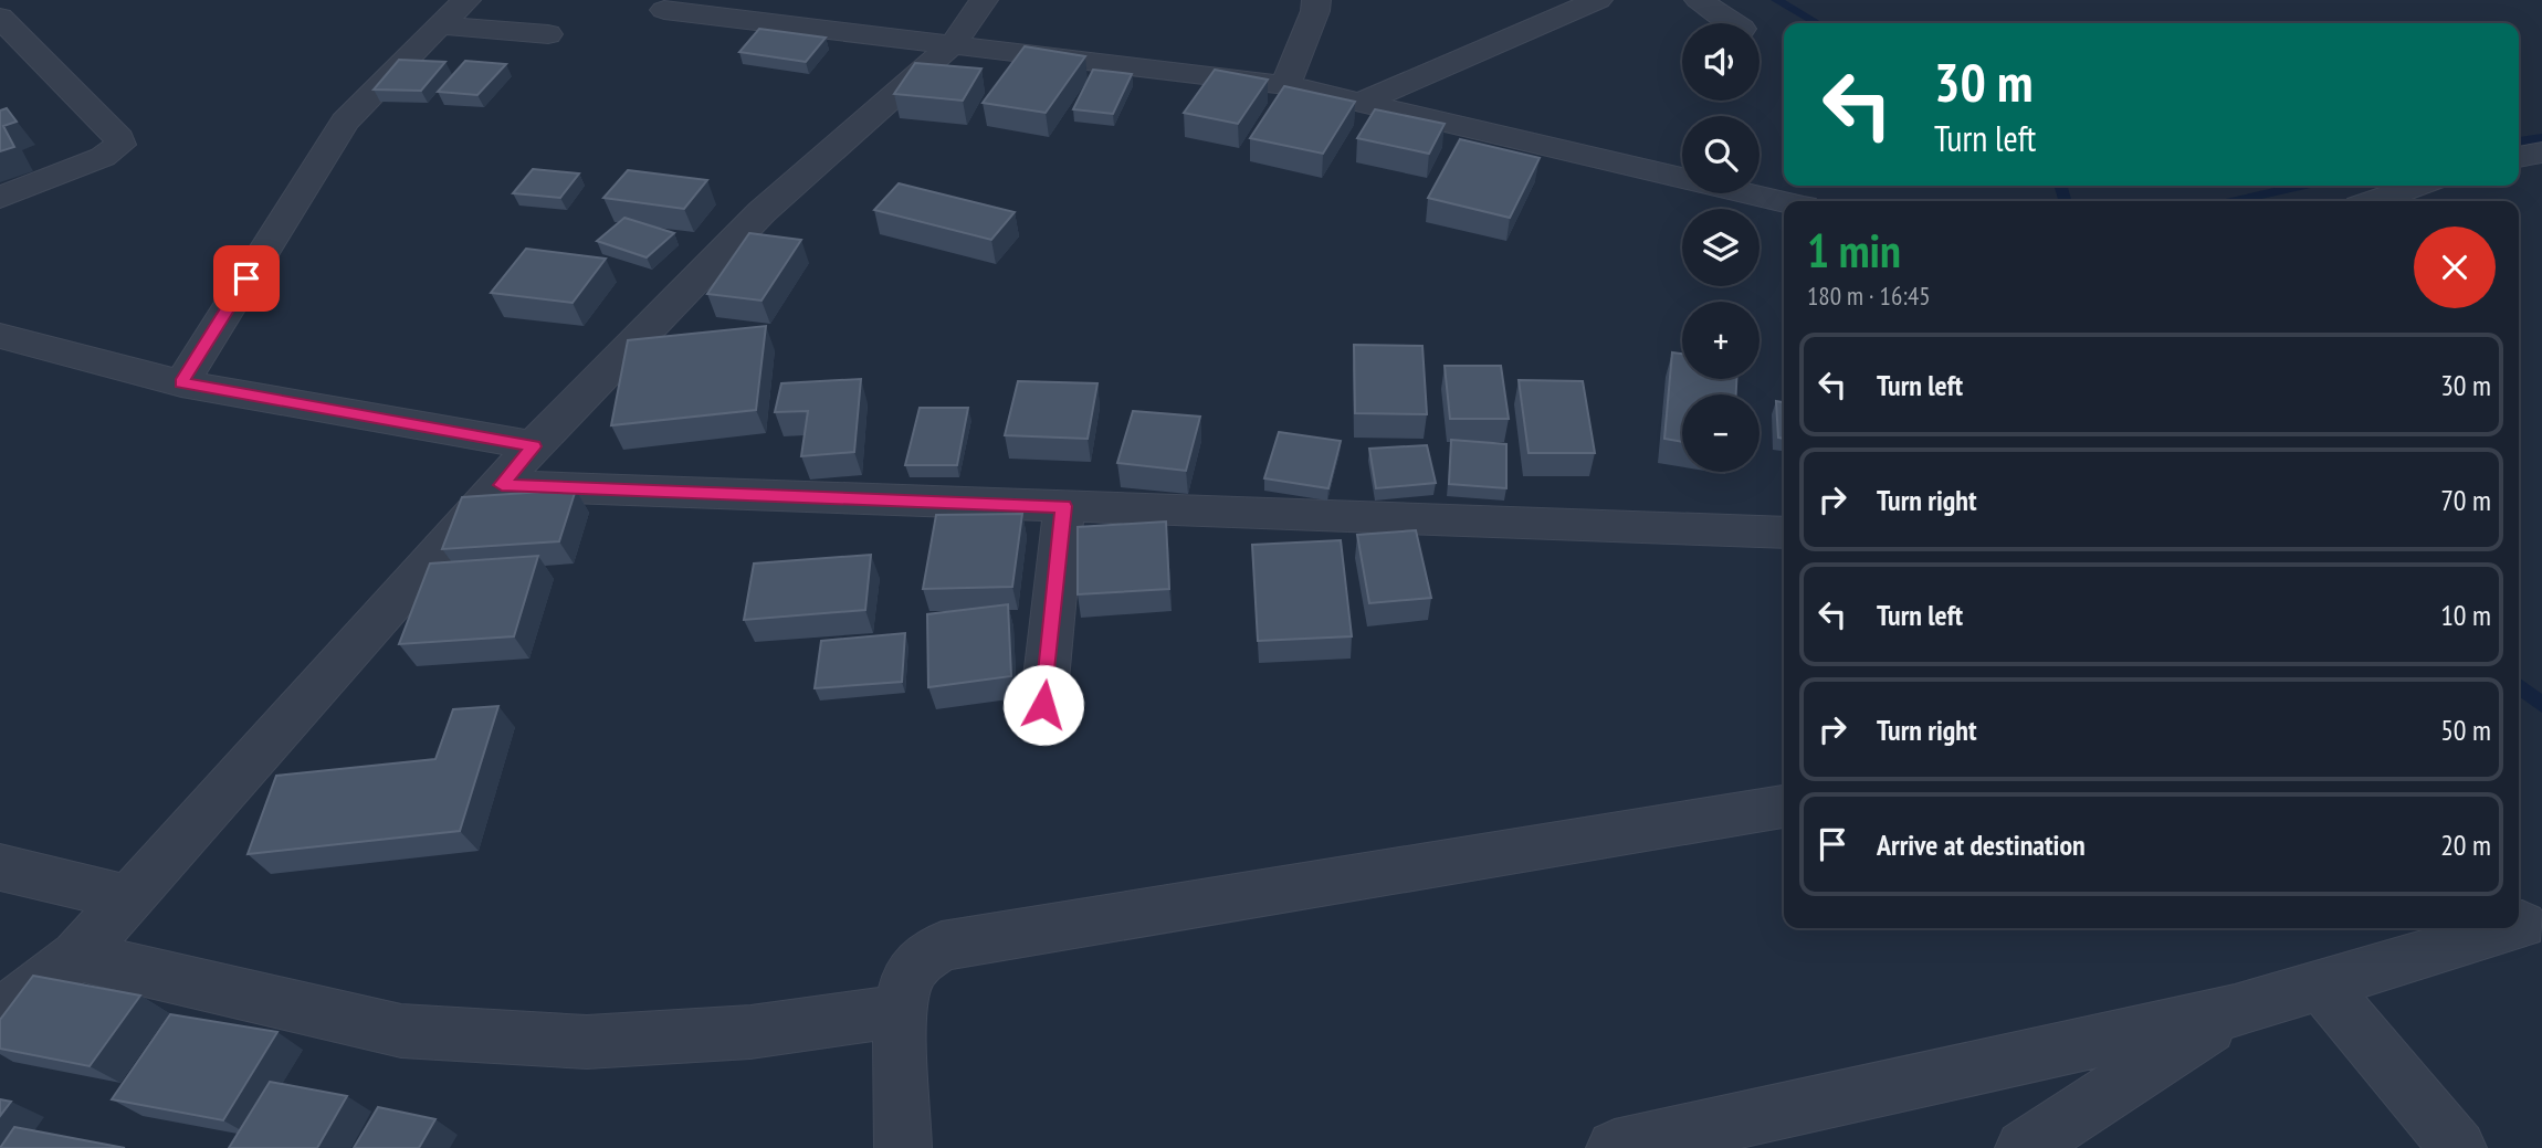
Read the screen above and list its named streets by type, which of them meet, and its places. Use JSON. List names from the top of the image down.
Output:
{
  "page": {
    "map_buttons": ["+", "−"],
    "turn": ["30 m", "Turn left"],
    "heading": ["1 min", "180 m · 16:45"],
    "list": [
      {
        "name": "Turn left",
        "value": "30 m"
      },
      {
        "name": "Turn right",
        "value": "70 m"
      },
      {
        "name": "Turn left",
        "value": "10 m"
      },
      {
        "name": "Turn right",
        "value": "50 m"
      },
      {
        "name": "Arrive at destination",
        "value": "20 m"
      }
    ]
  }
}
